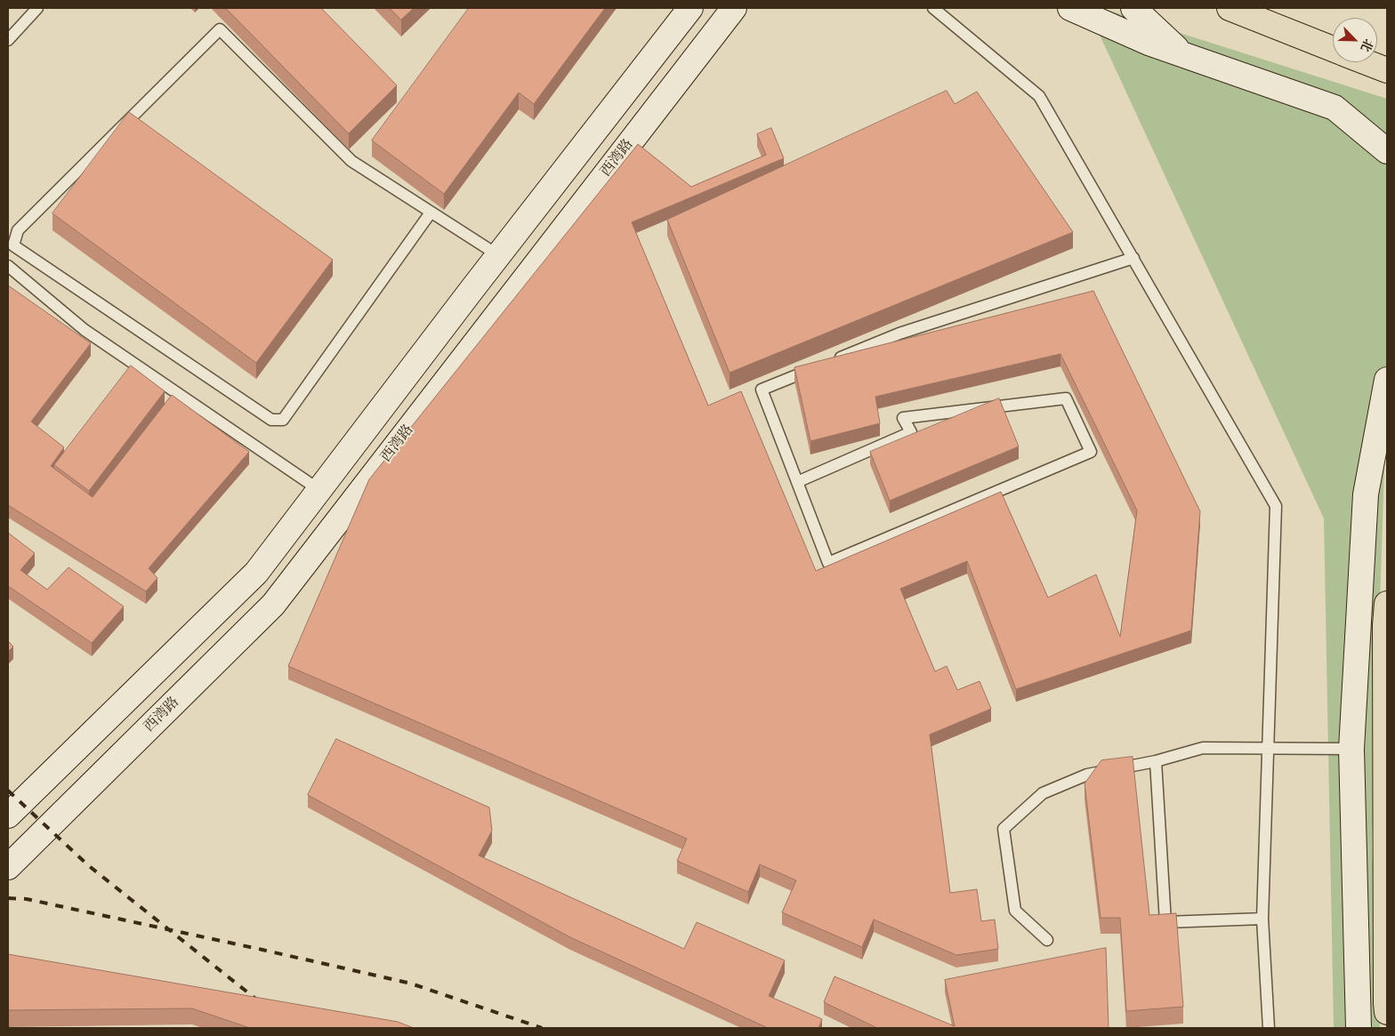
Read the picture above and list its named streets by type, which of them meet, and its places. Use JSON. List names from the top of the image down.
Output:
{
  "streets": {
    "main road": ["西湾路"]
  },
  "north": "bottom right"
}
